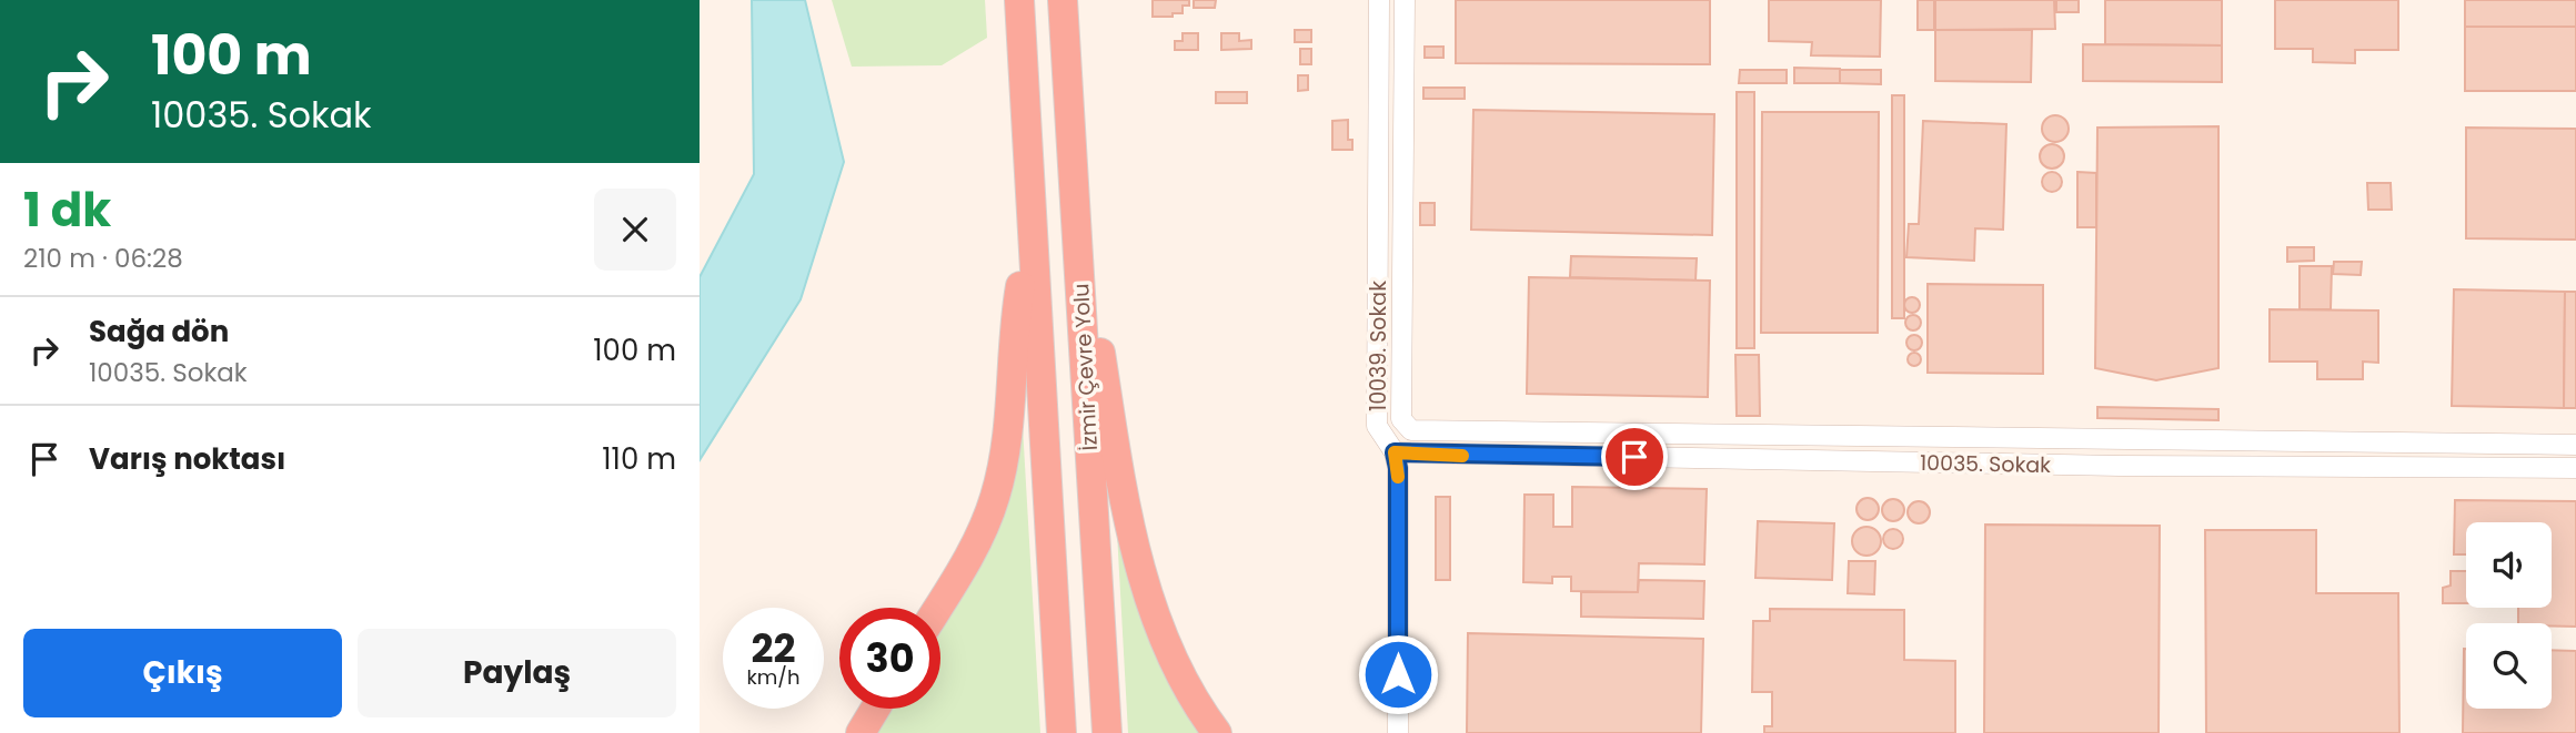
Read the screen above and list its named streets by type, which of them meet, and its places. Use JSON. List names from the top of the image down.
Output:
{
  "streets": {
    "highway": ["İzmir Çevre Yolu"],
    "street": ["10039. Sokak", "10035. Sokak"]
  },
  "crossings": [
    ["10039. Sokak", "10035. Sokak"]
  ],
  "page": {
    "turn": ["100 m", "10035. Sokak"],
    "heading": ["1 dk", "210 m · 06:28"],
    "list": [
      {
        "name": "Sağa dön",
        "note": "10035. Sokak",
        "value": "100 m"
      },
      {
        "name": "Varış noktası",
        "value": "110 m"
      }
    ],
    "speed": "22 km/h",
    "limit": "30",
    "buttons": ["Çıkış", "Paylaş"]
  }
}
